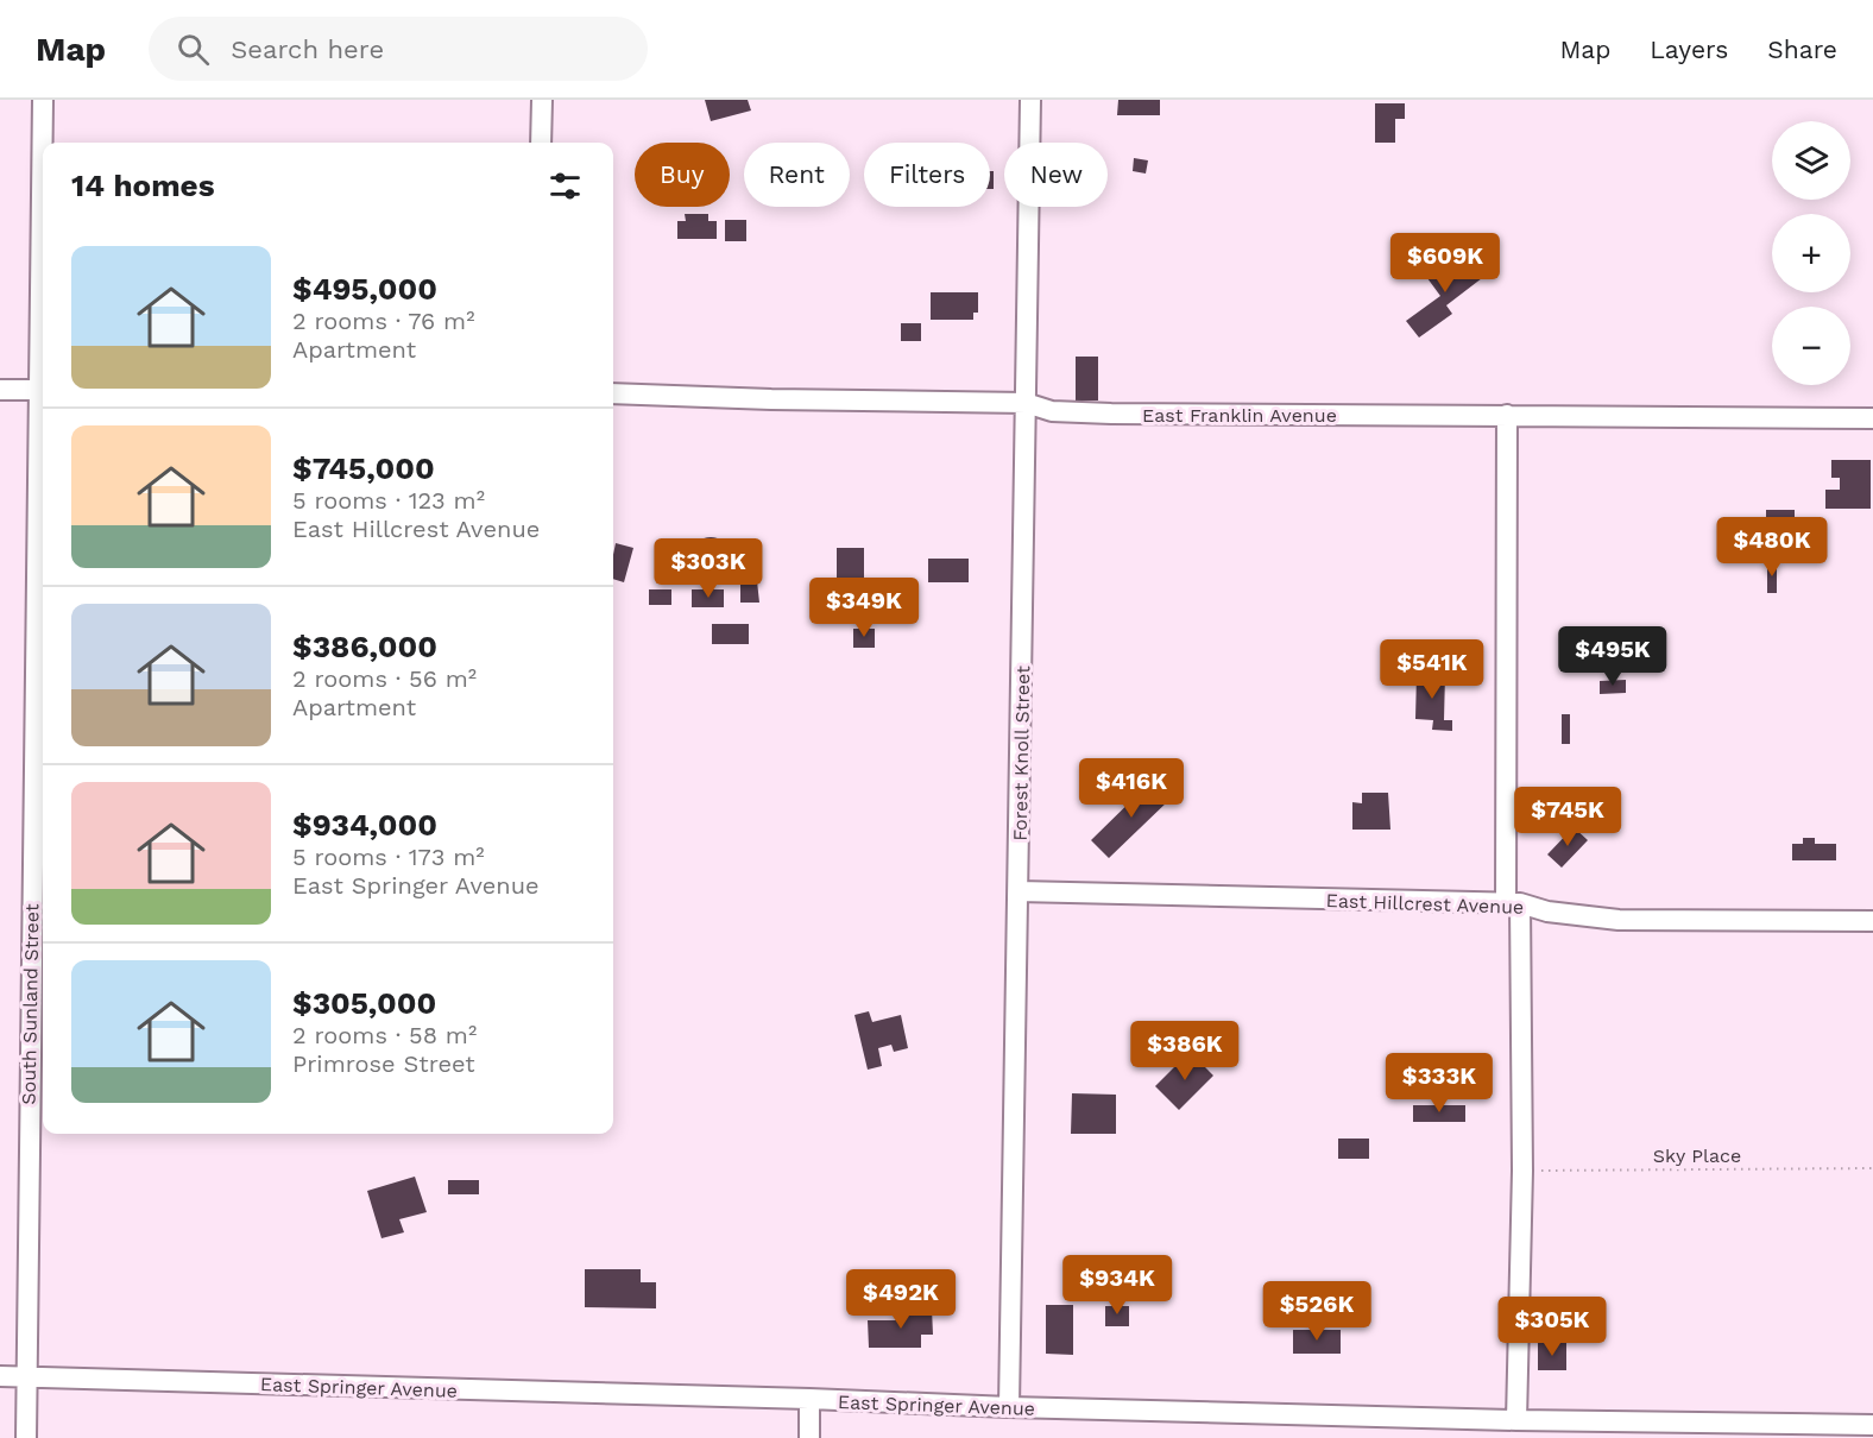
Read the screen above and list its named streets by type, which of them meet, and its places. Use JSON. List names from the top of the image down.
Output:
{
  "streets": {
    "street": [
      "East Franklin Avenue",
      "Forest Knoll Street",
      "East Hillcrest Avenue",
      "South Sunland Street",
      "East Springer Avenue"
    ],
    "path": ["Sky Place"]
  },
  "crossings": [
    ["East Franklin Avenue", "Forest Knoll Street"],
    ["Forest Knoll Street", "East Hillcrest Avenue"],
    ["Forest Knoll Street", "East Springer Avenue"],
    ["South Sunland Street", "East Springer Avenue"]
  ],
  "page": {
    "header": "Map",
    "search": "Search here",
    "nav": ["Map", "Layers", "Share"],
    "map_buttons": ["+", "−"],
    "chip": [
      "Buy",
      "Rent",
      "Filters",
      "New"
    ],
    "heading": "14 homes",
    "list": [
      {
        "name": "$495,000",
        "note": "2 rooms · 76 m² · Apartment"
      },
      {
        "name": "$745,000",
        "note": "5 rooms · 123 m² · East Hillcrest Avenue"
      },
      {
        "name": "$386,000",
        "note": "2 rooms · 56 m² · Apartment"
      },
      {
        "name": "$934,000",
        "note": "5 rooms · 173 m² · East Springer Avenue"
      },
      {
        "name": "$305,000",
        "note": "2 rooms · 58 m² · Primrose Street"
      }
    ],
    "price": [
      "$609K",
      "$480K",
      "$303K",
      "$349K",
      "$495K",
      "$541K",
      "$416K",
      "$745K",
      "$386K",
      "$333K",
      "$934K",
      "$492K",
      "$526K",
      "$305K"
    ]
  }
}
